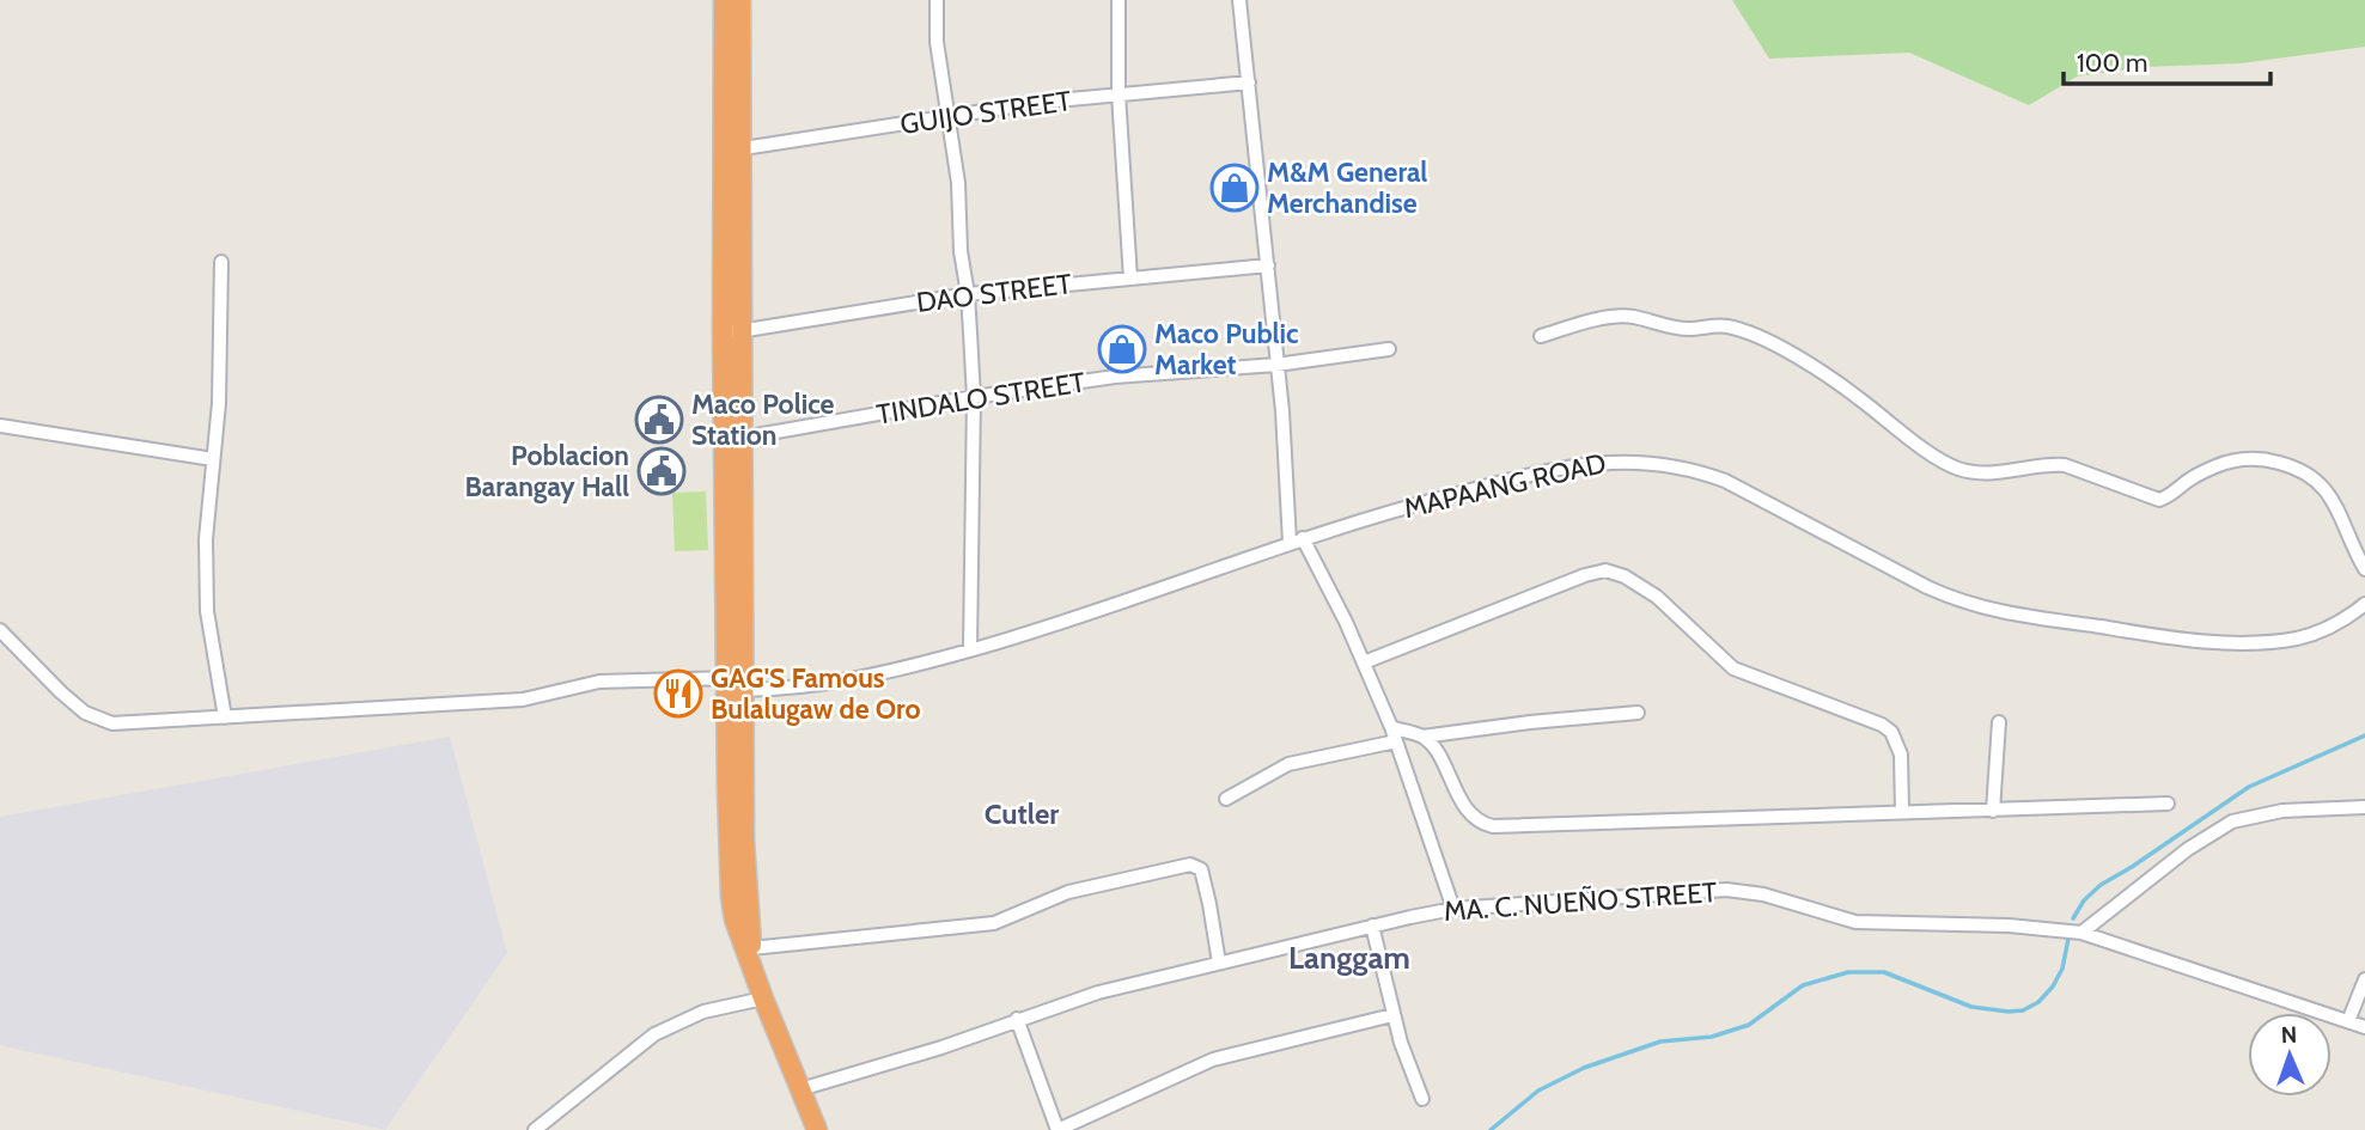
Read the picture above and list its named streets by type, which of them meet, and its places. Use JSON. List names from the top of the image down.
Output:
{
  "streets": {
    "street": [
      "GUIJO STREET",
      "DAO STREET",
      "TINDALO STREET",
      "MAPAANG ROAD",
      "MA. C. NUEÑO STREET"
    ]
  },
  "districts": ["Cutler", "Langgam"],
  "places": {
    "shop": ["M&M General Merchandise", "Maco Public Market"],
    "public building": ["Maco Police Station", "Poblacion Barangay Hall"],
    "restaurant": ["GAG'S Famous Bulalugaw de Oro"]
  },
  "scale_bar": "100 m",
  "north": "top"
}
